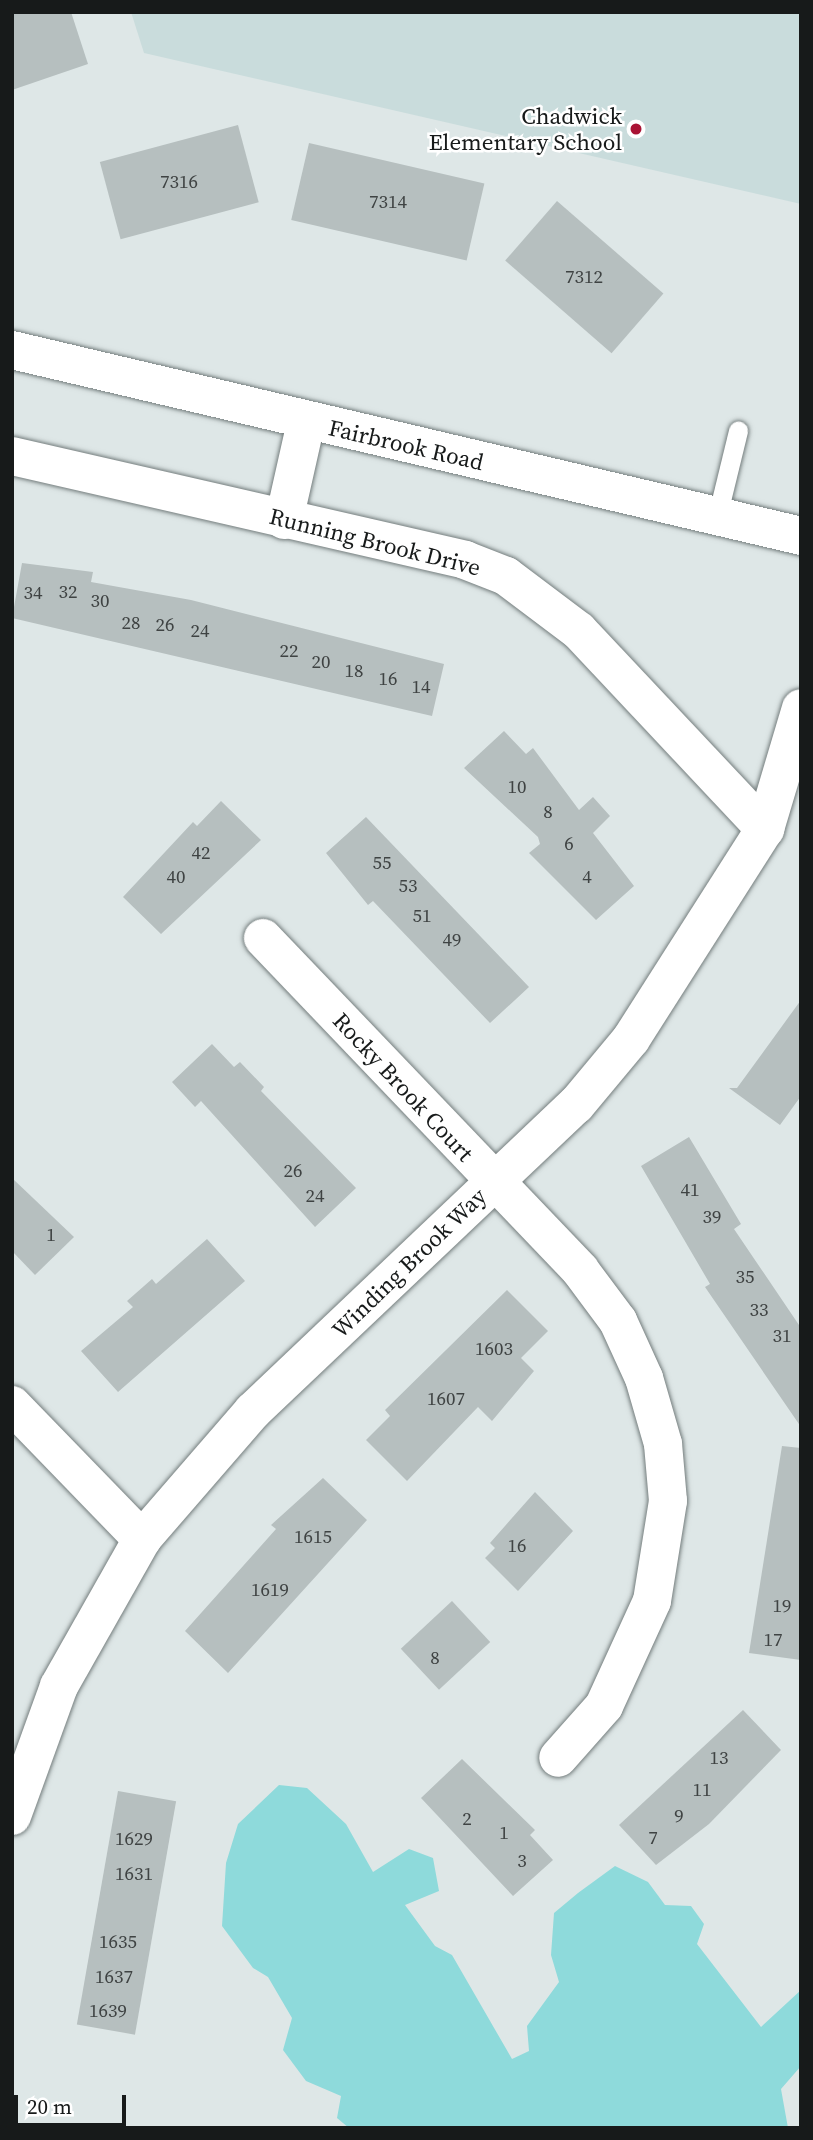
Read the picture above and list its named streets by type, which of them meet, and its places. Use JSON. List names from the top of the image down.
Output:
{
  "streets": {
    "street": [
      "Fairbrook Road",
      "Running Brook Drive",
      "Rocky Brook Court",
      "Winding Brook Way"
    ]
  },
  "crossings": [
    ["Running Brook Drive", "Winding Brook Way"],
    ["Rocky Brook Court", "Winding Brook Way"]
  ],
  "places": ["Chadwick Elementary School"],
  "house_numbers": [
    "7316",
    "7314",
    "7312",
    "32",
    "34",
    "30",
    "28",
    "26",
    "24",
    "22",
    "20",
    "18",
    "16",
    "14",
    "10",
    "8",
    "6",
    "42",
    "55",
    "40",
    "4",
    "53",
    "51",
    "49",
    "26",
    "41",
    "24",
    "39",
    "1",
    "35",
    "33",
    "31",
    "1603",
    "1607",
    "1615",
    "16",
    "1619",
    "19",
    "17",
    "8",
    "13",
    "11",
    "9",
    "2",
    "1",
    "7",
    "1629",
    "3",
    "1631",
    "1635",
    "1637",
    "1639"
  ],
  "scale_bar": "20 m"
}
